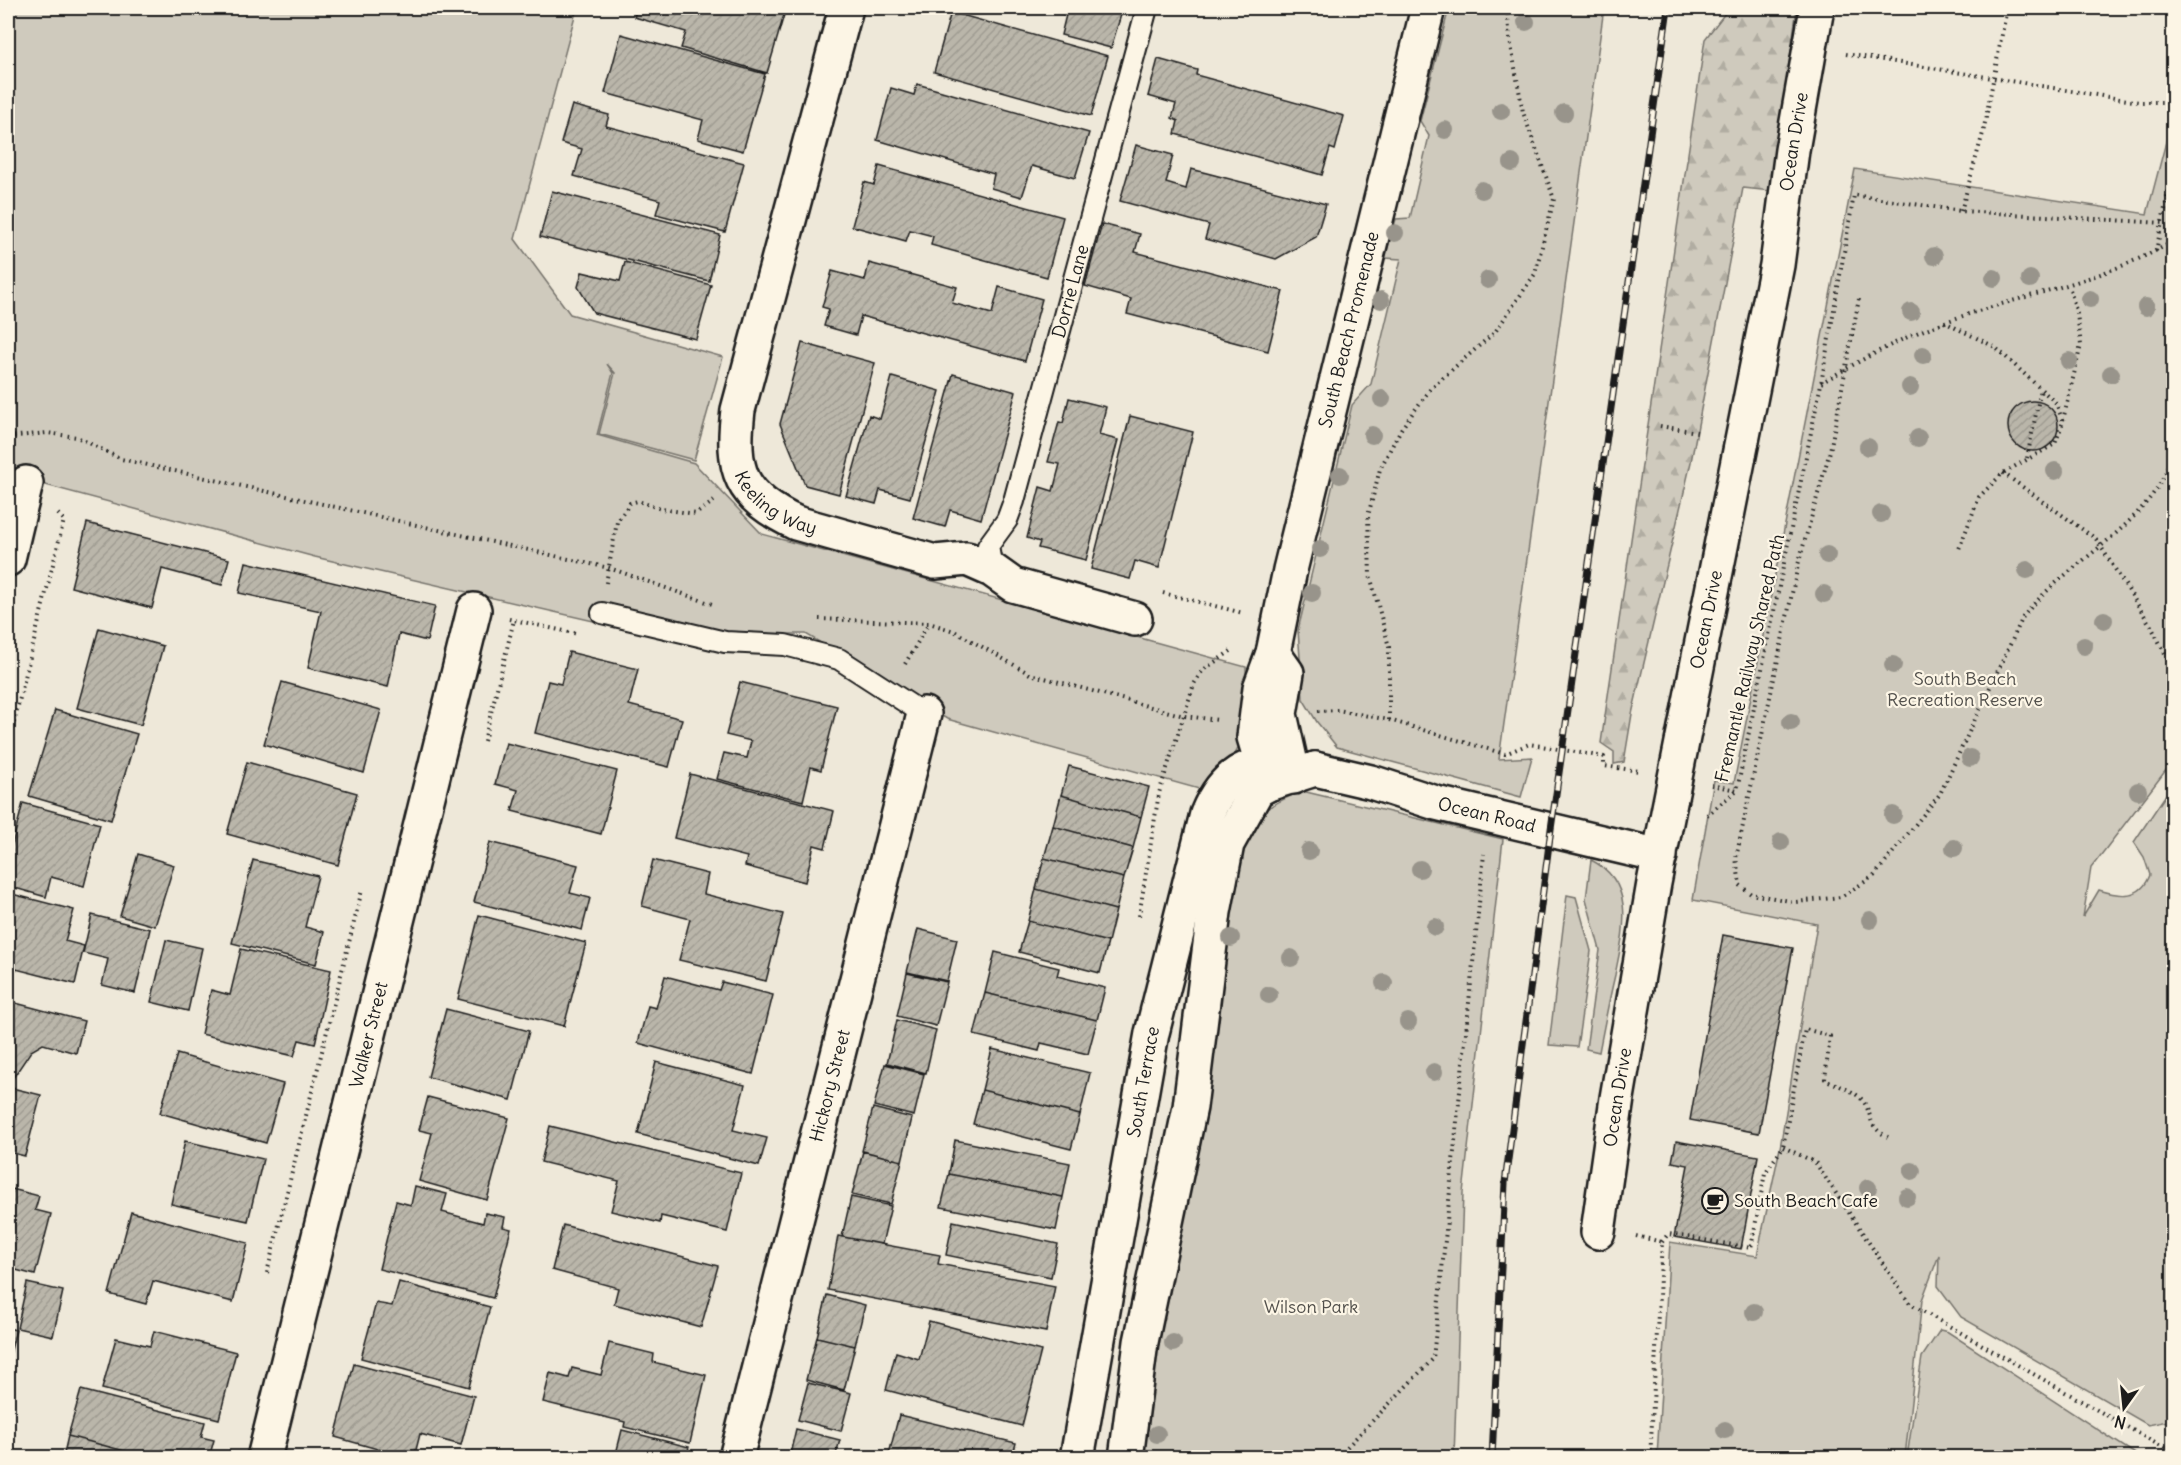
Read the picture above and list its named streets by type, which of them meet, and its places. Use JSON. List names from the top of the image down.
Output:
{
  "streets": {
    "street": [
      "Ocean Drive",
      "South Beach Promenade",
      "Keeling Way",
      "Ocean Road",
      "Walker Street",
      "South Terrace",
      "Hickory Street"
    ],
    "lane": ["Dorrie Lane"],
    "path": ["Fremantle Railway Shared Path"]
  },
  "crossings": [
    ["Ocean Drive", "Ocean Road"],
    ["Dorrie Lane", "Keeling Way"],
    ["South Beach Promenade", "Ocean Road"],
    ["South Beach Promenade", "South Terrace"],
    ["Ocean Road", "South Terrace"]
  ],
  "parks": ["South Beach Recreation Reserve", "Wilson Park"],
  "places": {
    "cafe": ["South Beach Cafe"]
  },
  "north": "bottom"
}
